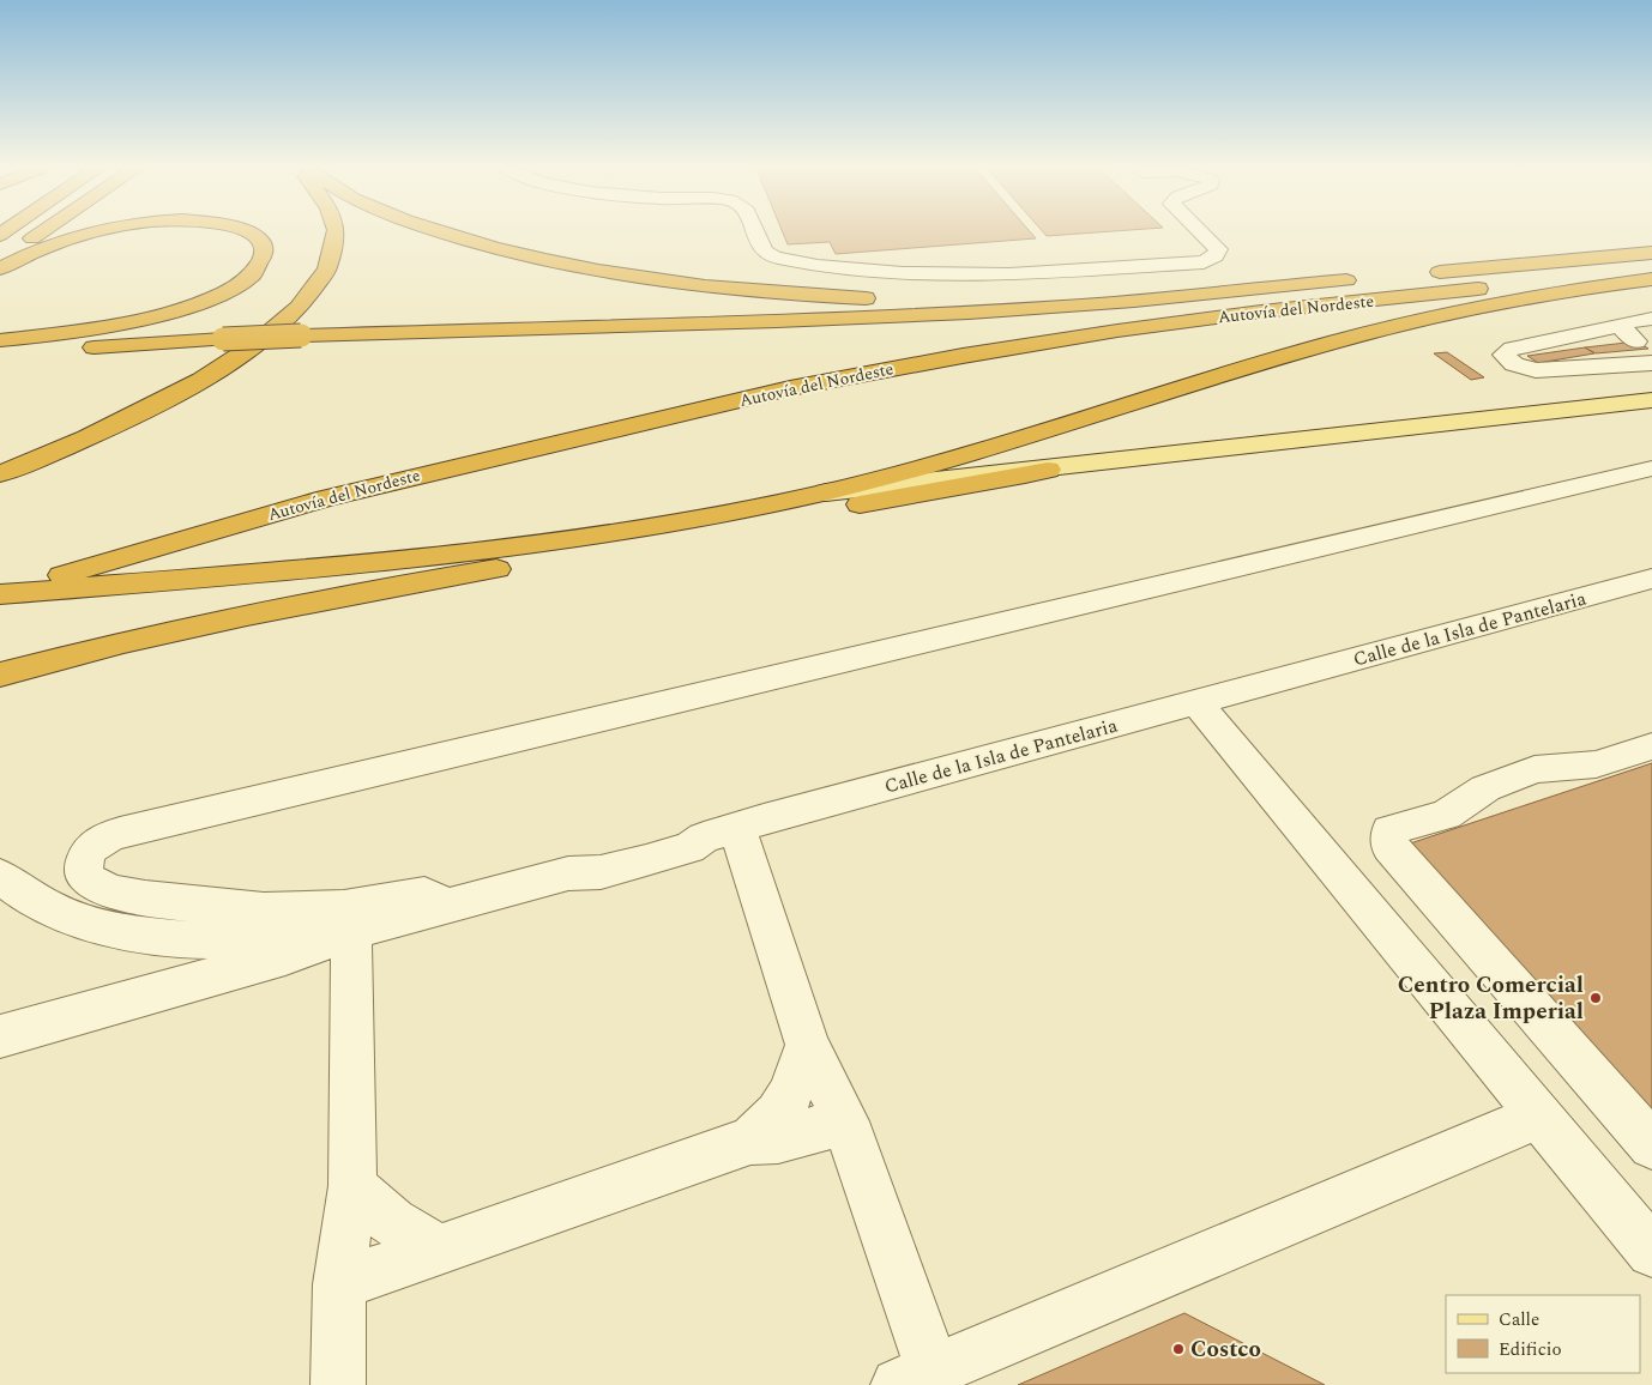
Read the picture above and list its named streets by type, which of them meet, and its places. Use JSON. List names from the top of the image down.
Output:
{
  "streets": {
    "highway": ["Autovía del Nordeste"],
    "lane": ["Calle de la Isla de Pantelaria"]
  },
  "places": ["Centro Comercial Plaza Imperial", "Costco"],
  "legend": ["Calle", "Edificio"]
}
